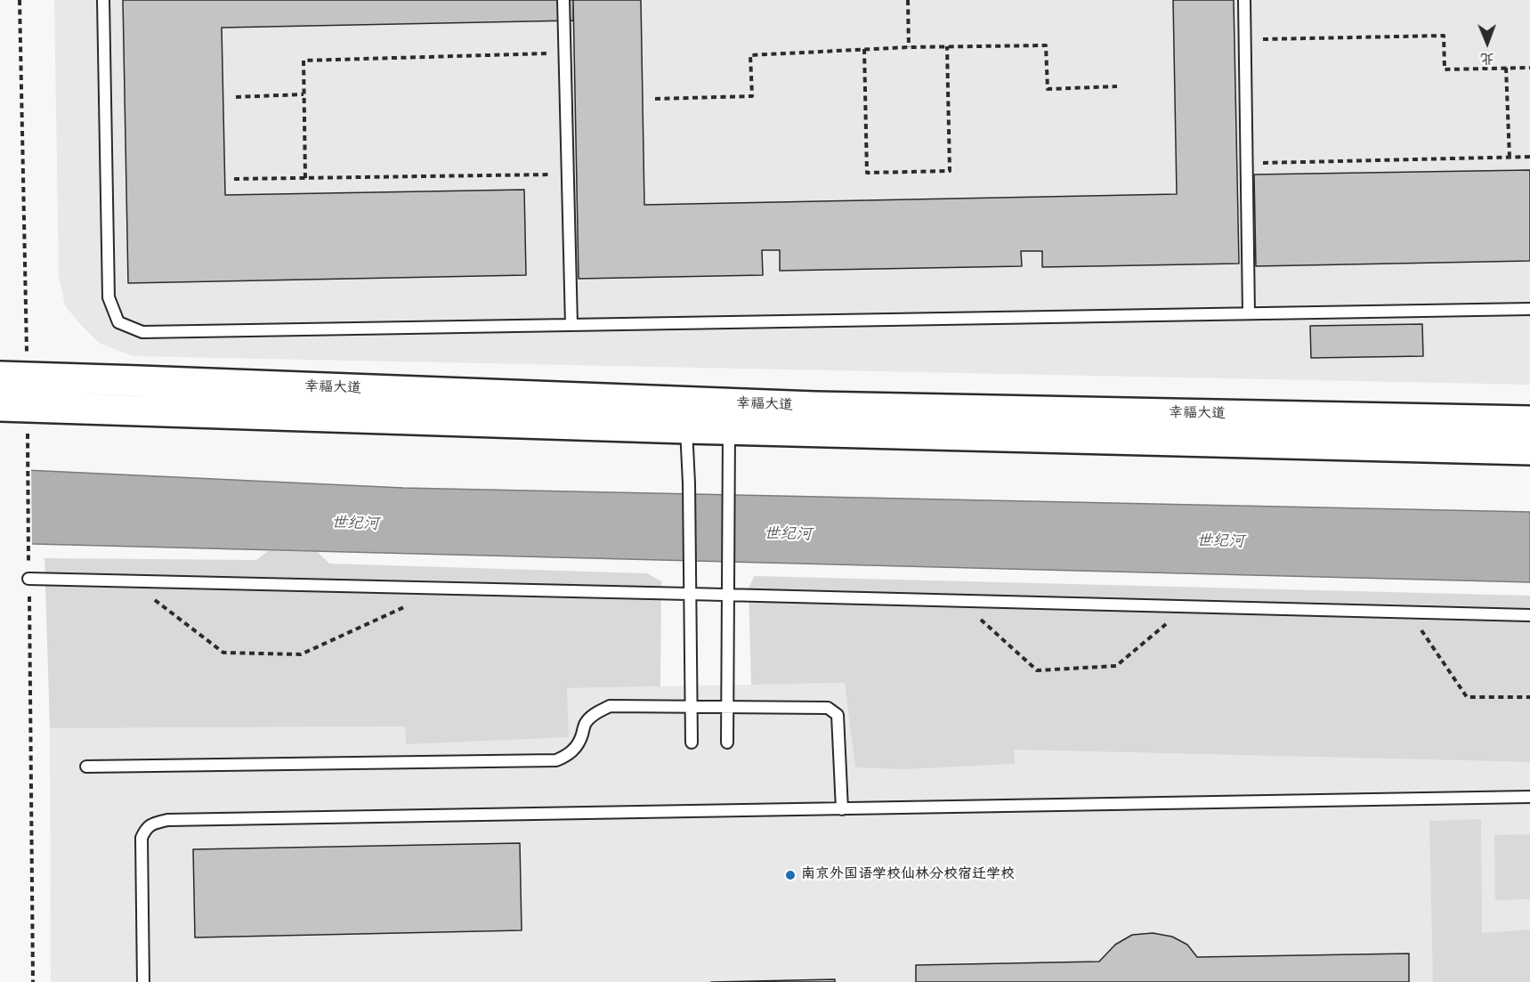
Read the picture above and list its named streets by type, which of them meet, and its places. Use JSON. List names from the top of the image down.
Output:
{
  "streets": {
    "main road": ["幸福大道"]
  },
  "water": ["世纪河"],
  "places": ["南京外国语学校仙林分校宿迁学校"],
  "north": "bottom"
}
